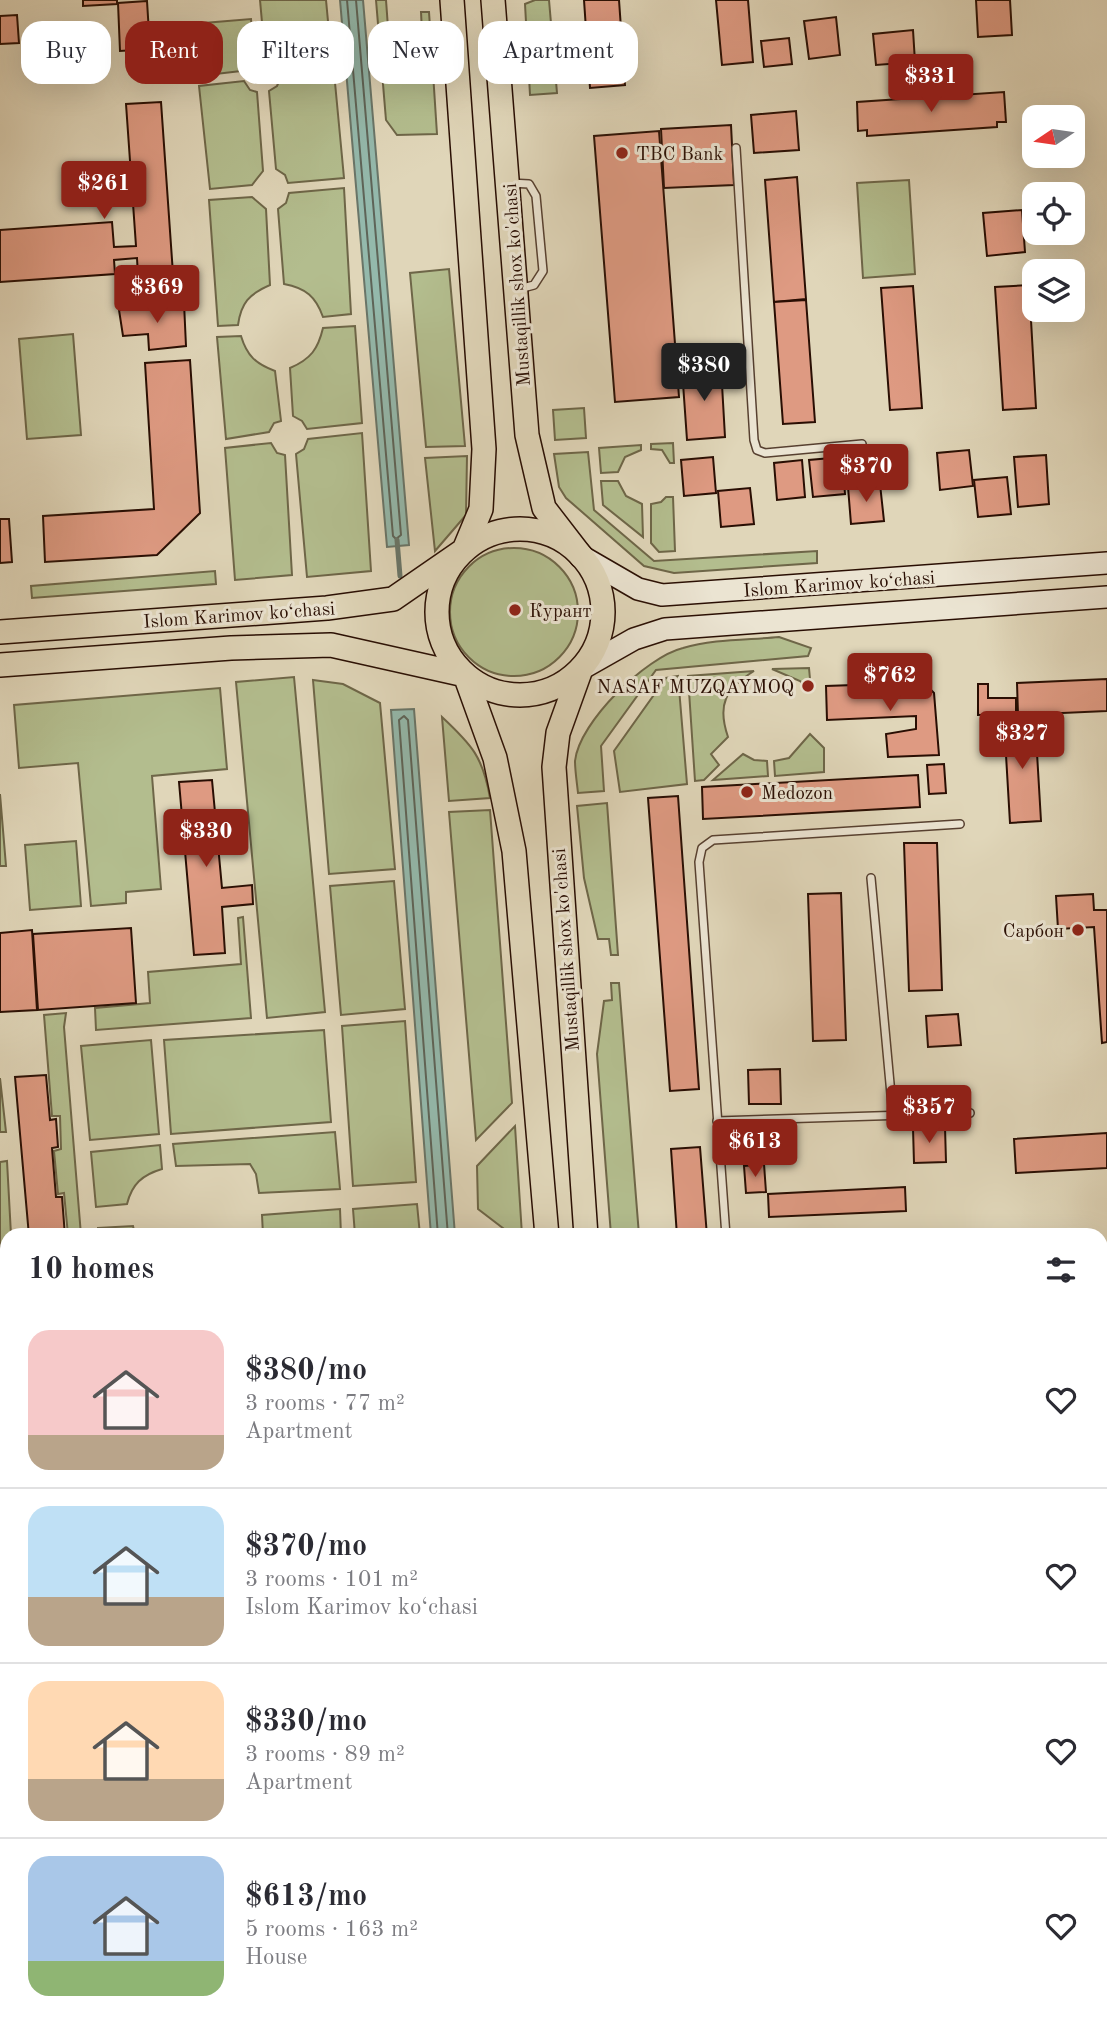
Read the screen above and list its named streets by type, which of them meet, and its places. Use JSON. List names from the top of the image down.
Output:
{
  "streets": {
    "main road": ["Mustaqillik shox ko'chasi", "Islom Karimov ko‘chasi"]
  },
  "crossings": [
    ["Mustaqillik shox ko'chasi", "Islom Karimov ko‘chasi"]
  ],
  "places": [
    "TBC Bank",
    "Курант",
    "NASAF MUZQAYMOQ",
    "Medozon",
    "Сарбон"
  ],
  "north": "left",
  "page": {
    "chip": [
      "Buy",
      "Rent",
      "Filters",
      "New",
      "Apartment"
    ],
    "price": [
      "$331",
      "$261",
      "$369",
      "$380",
      "$370",
      "$762",
      "$327",
      "$330",
      "$357",
      "$613"
    ],
    "heading": "10 homes",
    "list": [
      {
        "name": "$380/mo",
        "note": "3 rooms · 77 m² · Apartment"
      },
      {
        "name": "$370/mo",
        "note": "3 rooms · 101 m² · Islom Karimov ko‘chasi"
      },
      {
        "name": "$330/mo",
        "note": "3 rooms · 89 m² · Apartment"
      },
      {
        "name": "$613/mo",
        "note": "5 rooms · 163 m² · House"
      }
    ]
  }
}
